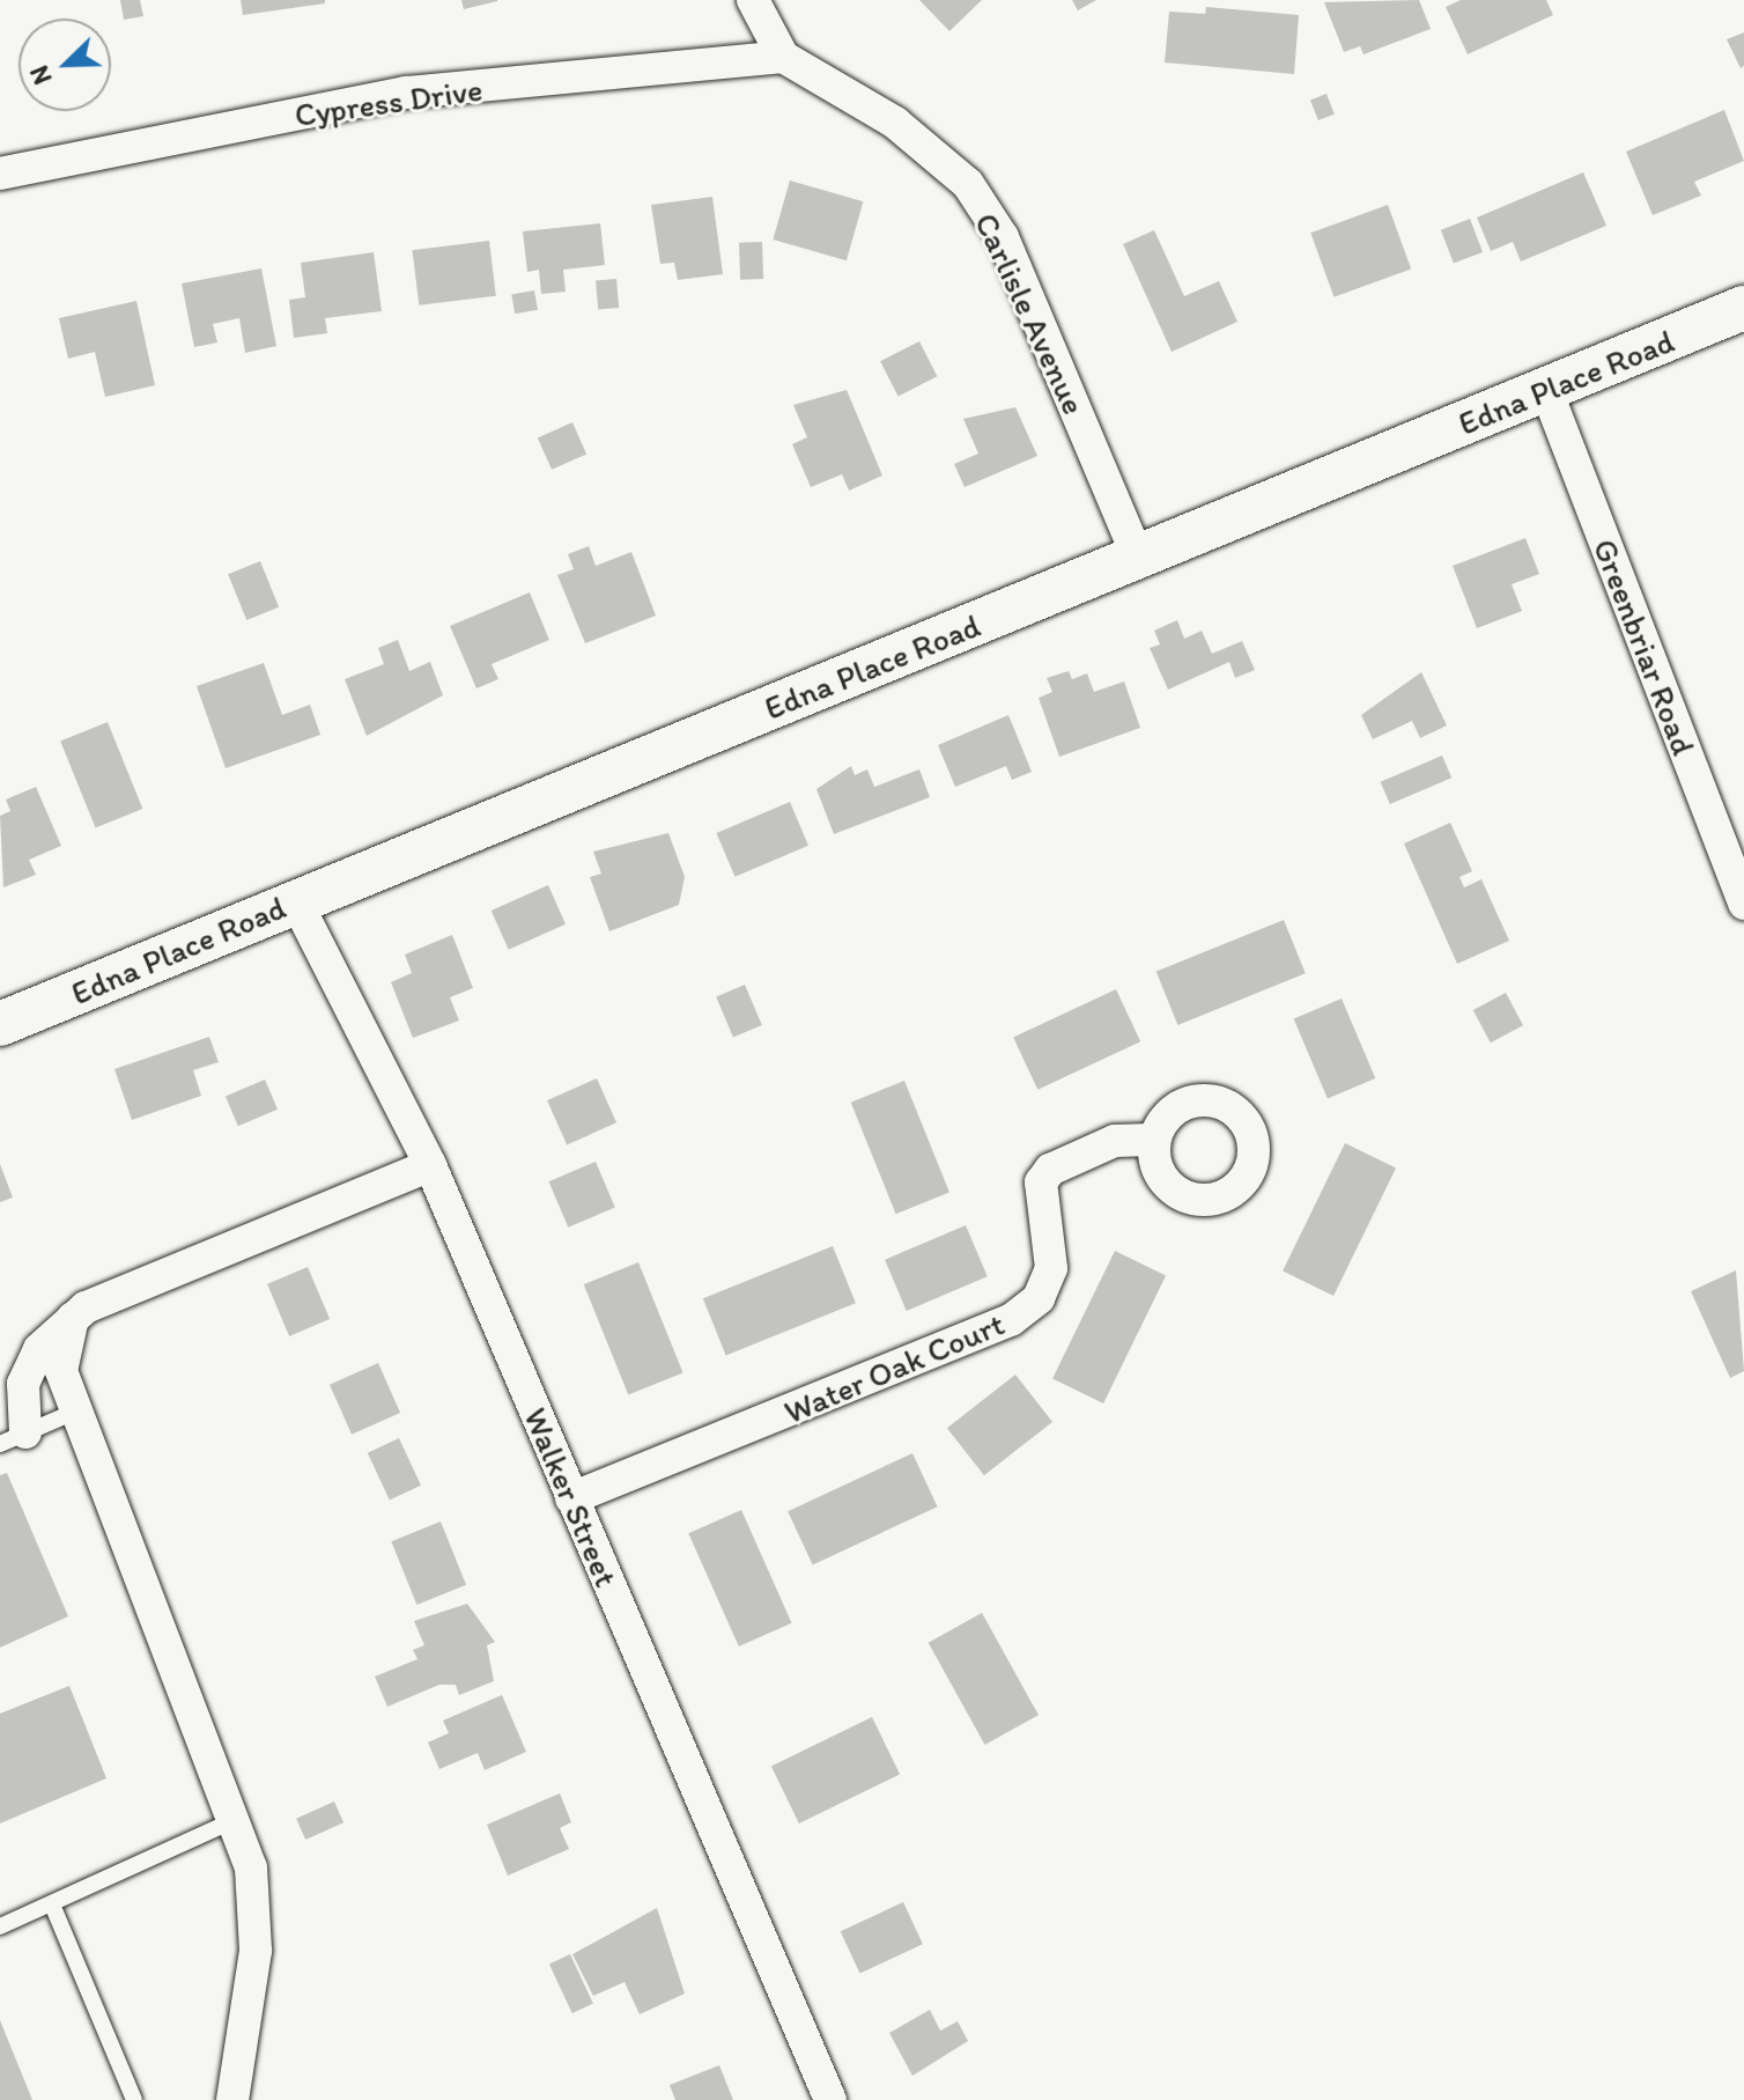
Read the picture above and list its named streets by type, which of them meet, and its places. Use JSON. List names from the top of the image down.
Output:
{
  "streets": {
    "street": [
      "Cypress Drive",
      "Carlisle Avenue",
      "Edna Place Road",
      "Greenbriar Road",
      "Water Oak Court",
      "Walker Street"
    ]
  },
  "crossings": [
    ["Cypress Drive", "Carlisle Avenue"],
    ["Carlisle Avenue", "Edna Place Road"],
    ["Edna Place Road", "Greenbriar Road"],
    ["Edna Place Road", "Walker Street"],
    ["Water Oak Court", "Walker Street"]
  ],
  "north": "bottom left"
}
